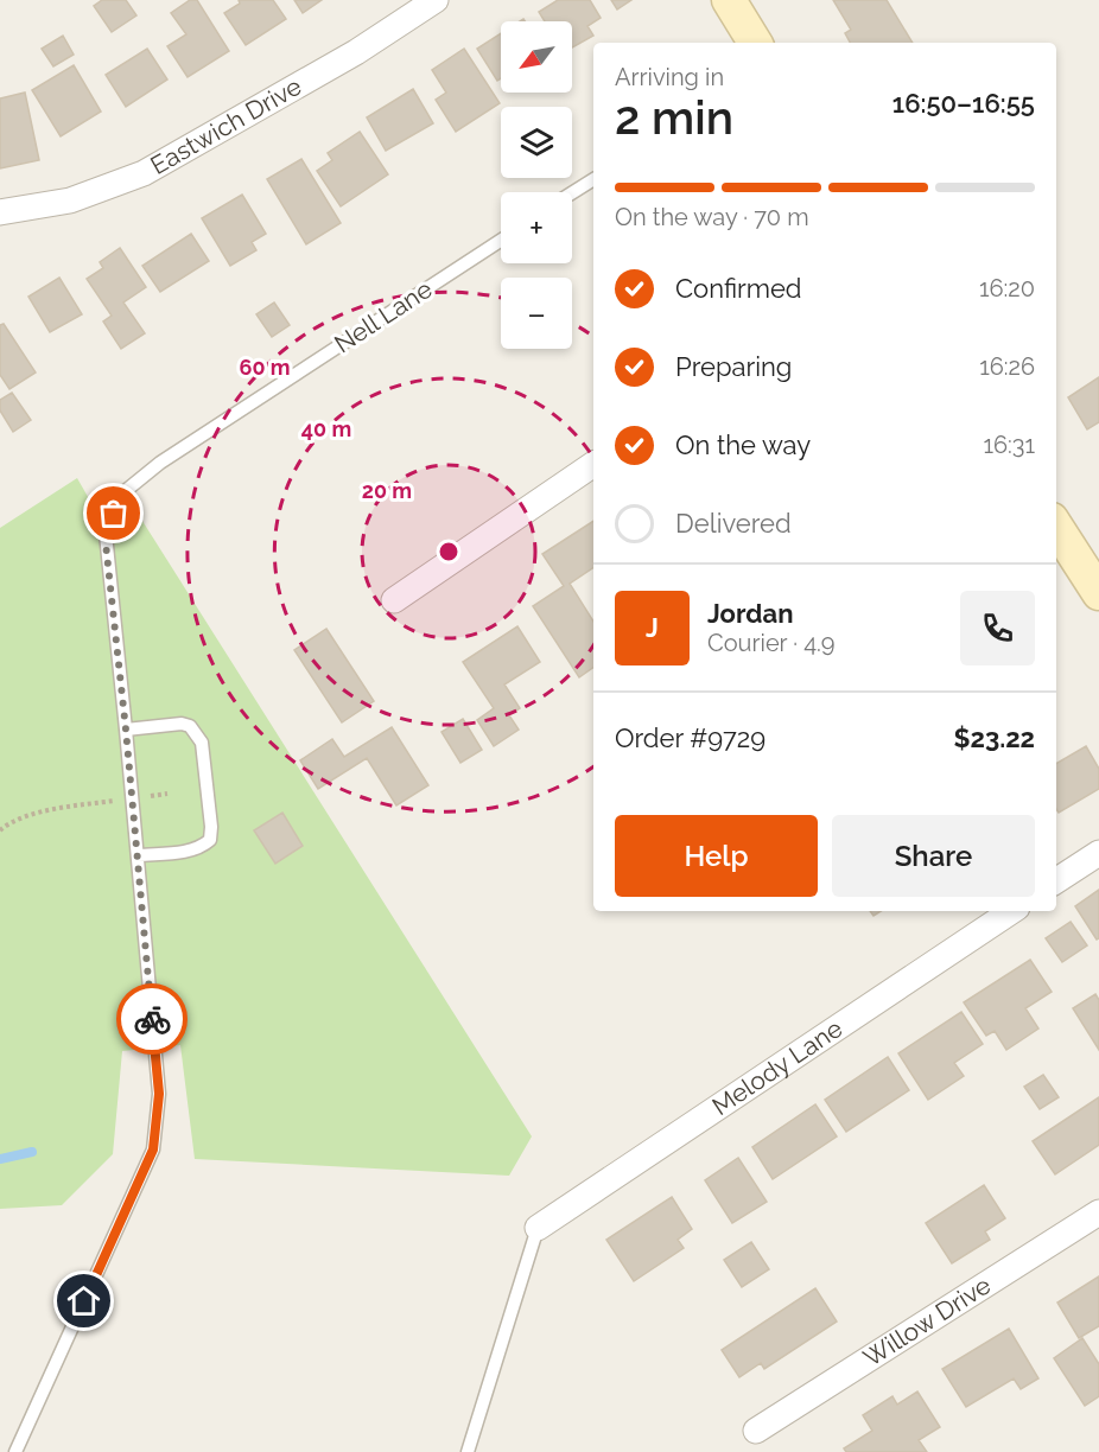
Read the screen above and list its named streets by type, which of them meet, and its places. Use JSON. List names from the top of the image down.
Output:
{
  "streets": {
    "street": ["Eastwich Drive", "Melody Lane", "Willow Drive"],
    "lane": ["Nell Lane"]
  },
  "north": "bottom left",
  "page": {
    "map_buttons": ["+", "−"],
    "heading": ["2 min", "Arriving in", "16:50–16:55"],
    "panel": [
      "Jordan",
      "Courier · 4.9",
      "Order #9729",
      "$23.22"
    ],
    "bar": "On the way · 70 m",
    "list": [
      ["Confirmed", "16:20"],
      ["Preparing", "16:26"],
      ["On the way", "16:31"],
      "Delivered"
    ],
    "round": "J",
    "buttons": ["Help", "Share"]
  },
  "rings": ["60 m", "40 m", "20 m"]
}
